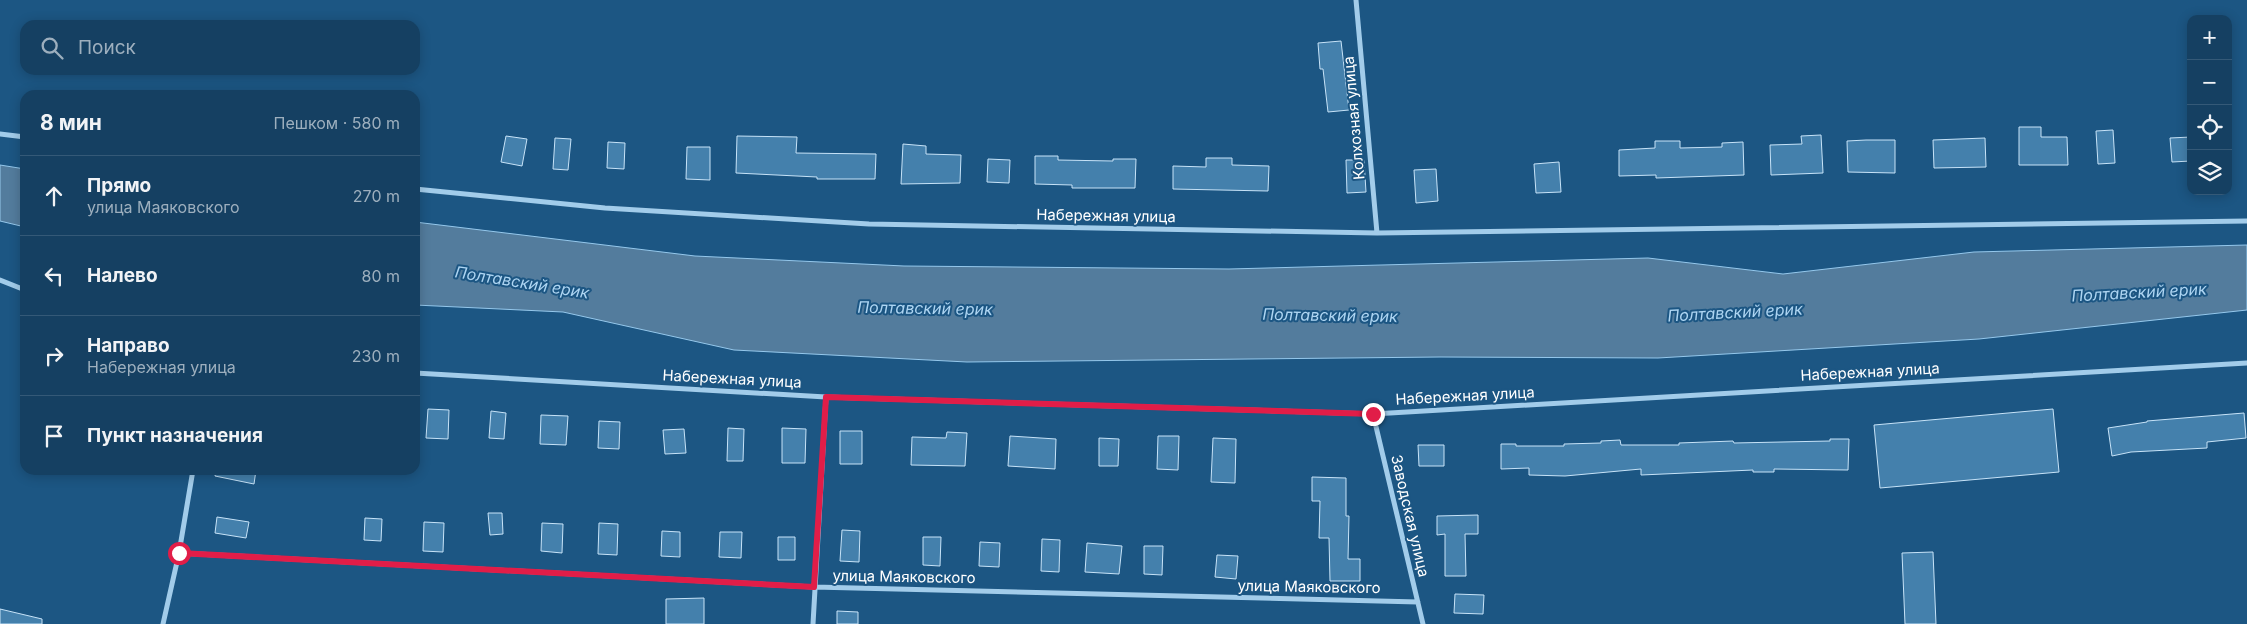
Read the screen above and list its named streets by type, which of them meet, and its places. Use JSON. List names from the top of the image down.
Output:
{
  "streets": {
    "street": [
      "Колхозная улица",
      "Набережная улица",
      "Заводская улица",
      "улица Маяковского"
    ]
  },
  "crossings": [
    ["Колхозная улица", "Набережная улица"],
    ["Набережная улица", "Заводская улица"],
    ["Заводская улица", "улица Маяковского"]
  ],
  "water": ["Полтавский ерик"],
  "page": {
    "map_buttons": ["+", "−"],
    "search": "Поиск",
    "heading": ["8 мин", "Пешком · 580 m"],
    "list": [
      ["Прямо", "улица Маяковского", "270 m"],
      ["Налево", "80 m"],
      ["Направо", "Набережная улица", "230 m"],
      "Пункт назначения"
    ]
  }
}
